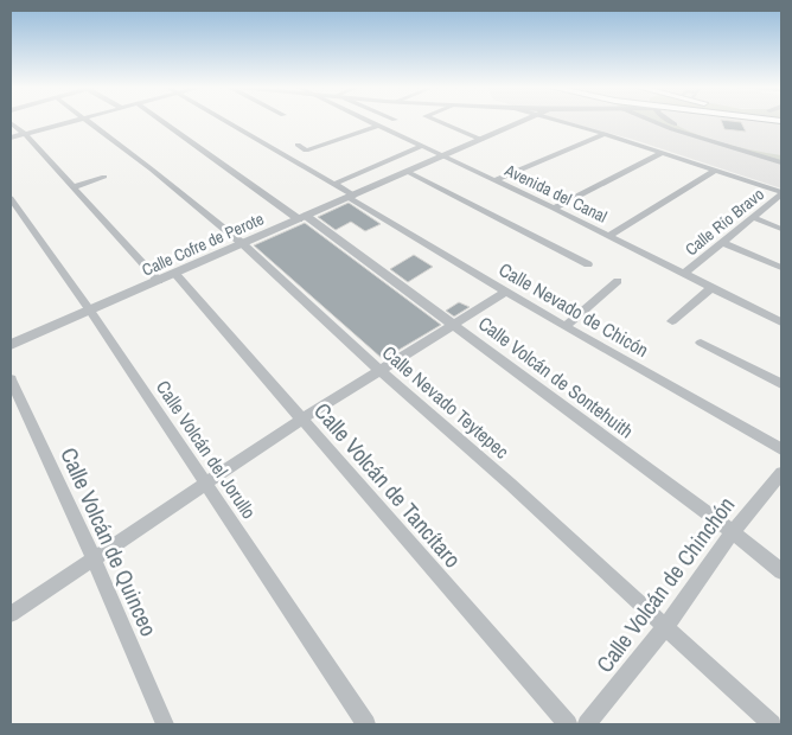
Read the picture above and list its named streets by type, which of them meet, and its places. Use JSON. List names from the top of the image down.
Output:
{
  "streets": {
    "street": [
      "Avenida del Canal",
      "Calle Río Bravo",
      "Calle Cofre de Perote",
      "Calle Nevado de Chicón",
      "Calle Volcán de Sontehuith",
      "Calle Nevado Teytepec",
      "Calle Volcán del Jorullo",
      "Calle Volcán de Tancítaro",
      "Calle Volcán de Quinceo",
      "Calle Volcán de Chinchón"
    ]
  },
  "crossings": [
    ["Avenida del Canal", "Calle Río Bravo"],
    ["Avenida del Canal", "Calle Cofre de Perote"],
    ["Calle Cofre de Perote", "Calle Nevado de Chicón"],
    ["Calle Cofre de Perote", "Calle Volcán de Sontehuith"],
    ["Calle Cofre de Perote", "Calle Nevado Teytepec"],
    ["Calle Cofre de Perote", "Calle Volcán del Jorullo"],
    ["Calle Cofre de Perote", "Calle Volcán de Tancítaro"],
    ["Calle Volcán de Sontehuith", "Calle Volcán de Chinchón"],
    ["Calle Nevado Teytepec", "Calle Volcán de Chinchón"]
  ]
}
